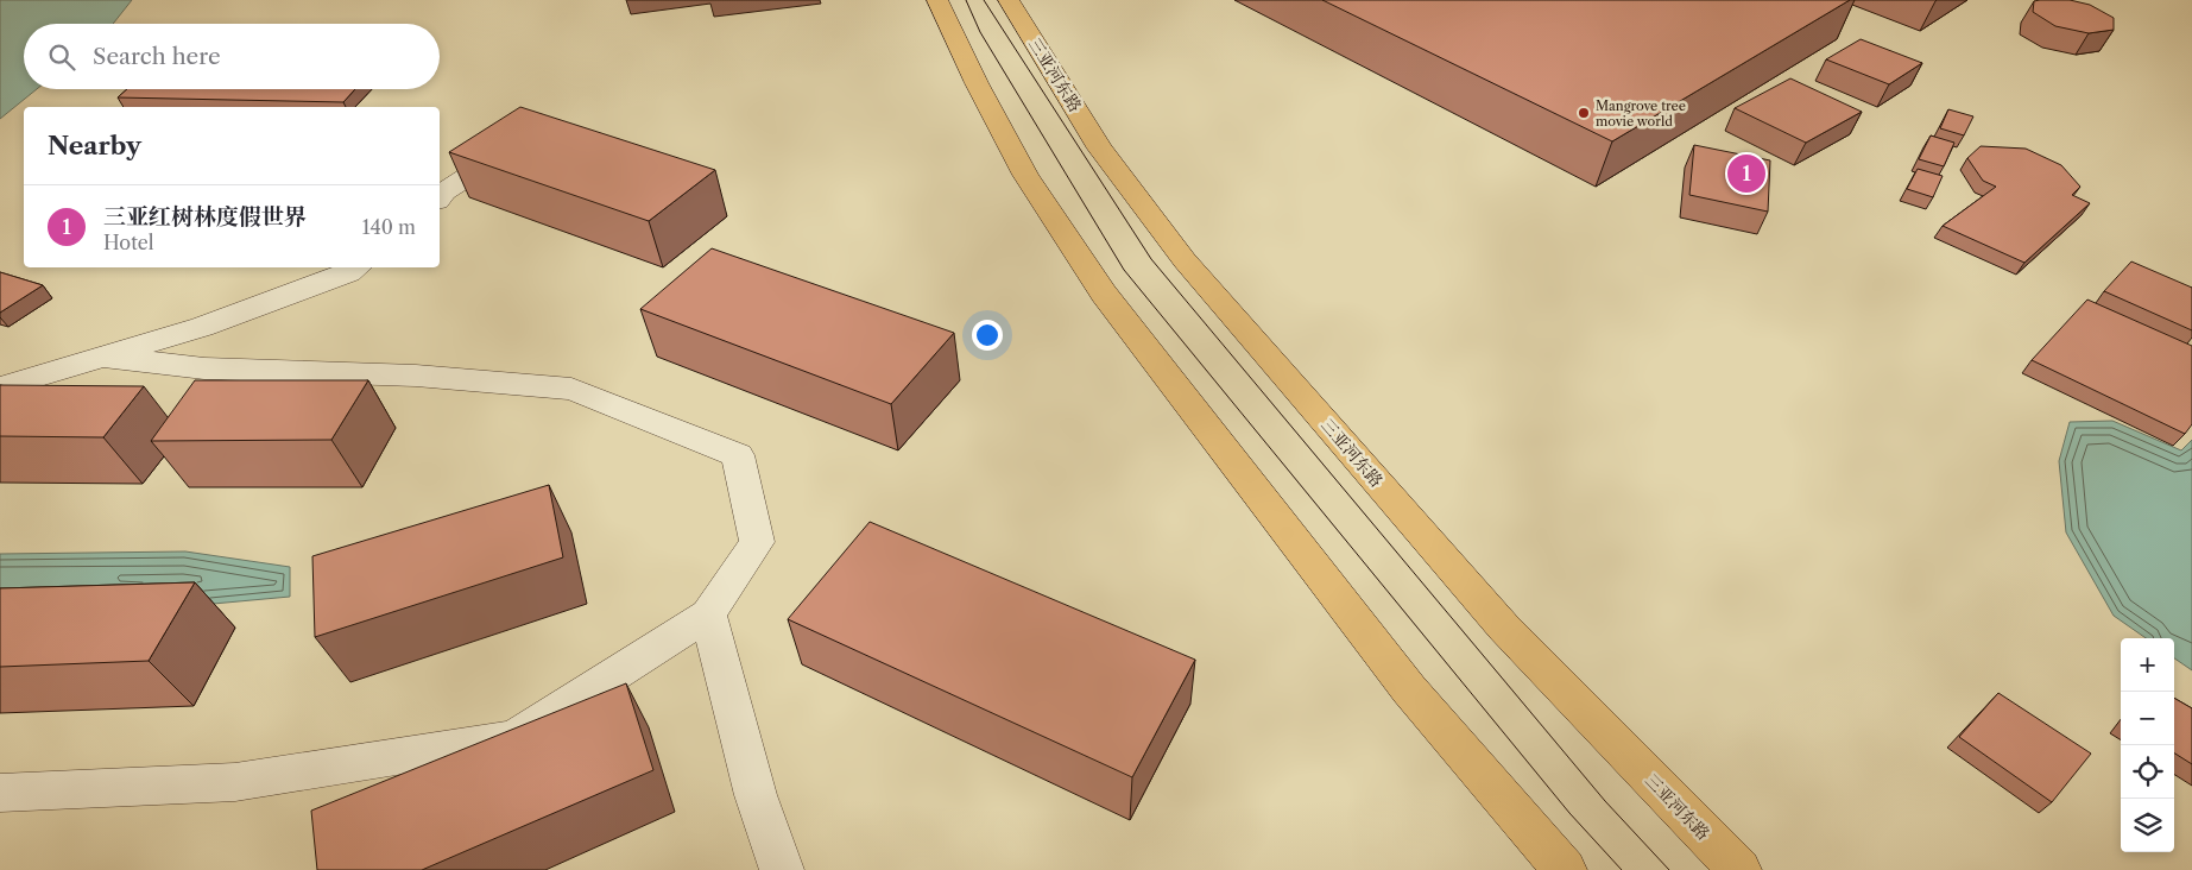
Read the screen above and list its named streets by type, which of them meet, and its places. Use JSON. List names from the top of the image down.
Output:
{
  "streets": {
    "main road": ["三亚河东路"]
  },
  "places": ["Mangrove tree movie world"],
  "page": {
    "search": "Search here",
    "heading": "Nearby",
    "pins": "1",
    "list": [
      {
        "mark": "1",
        "name": "三亚红树林度假世界",
        "note": "Hotel",
        "value": "140 m"
      }
    ],
    "map_buttons": ["+", "−"]
  }
}
